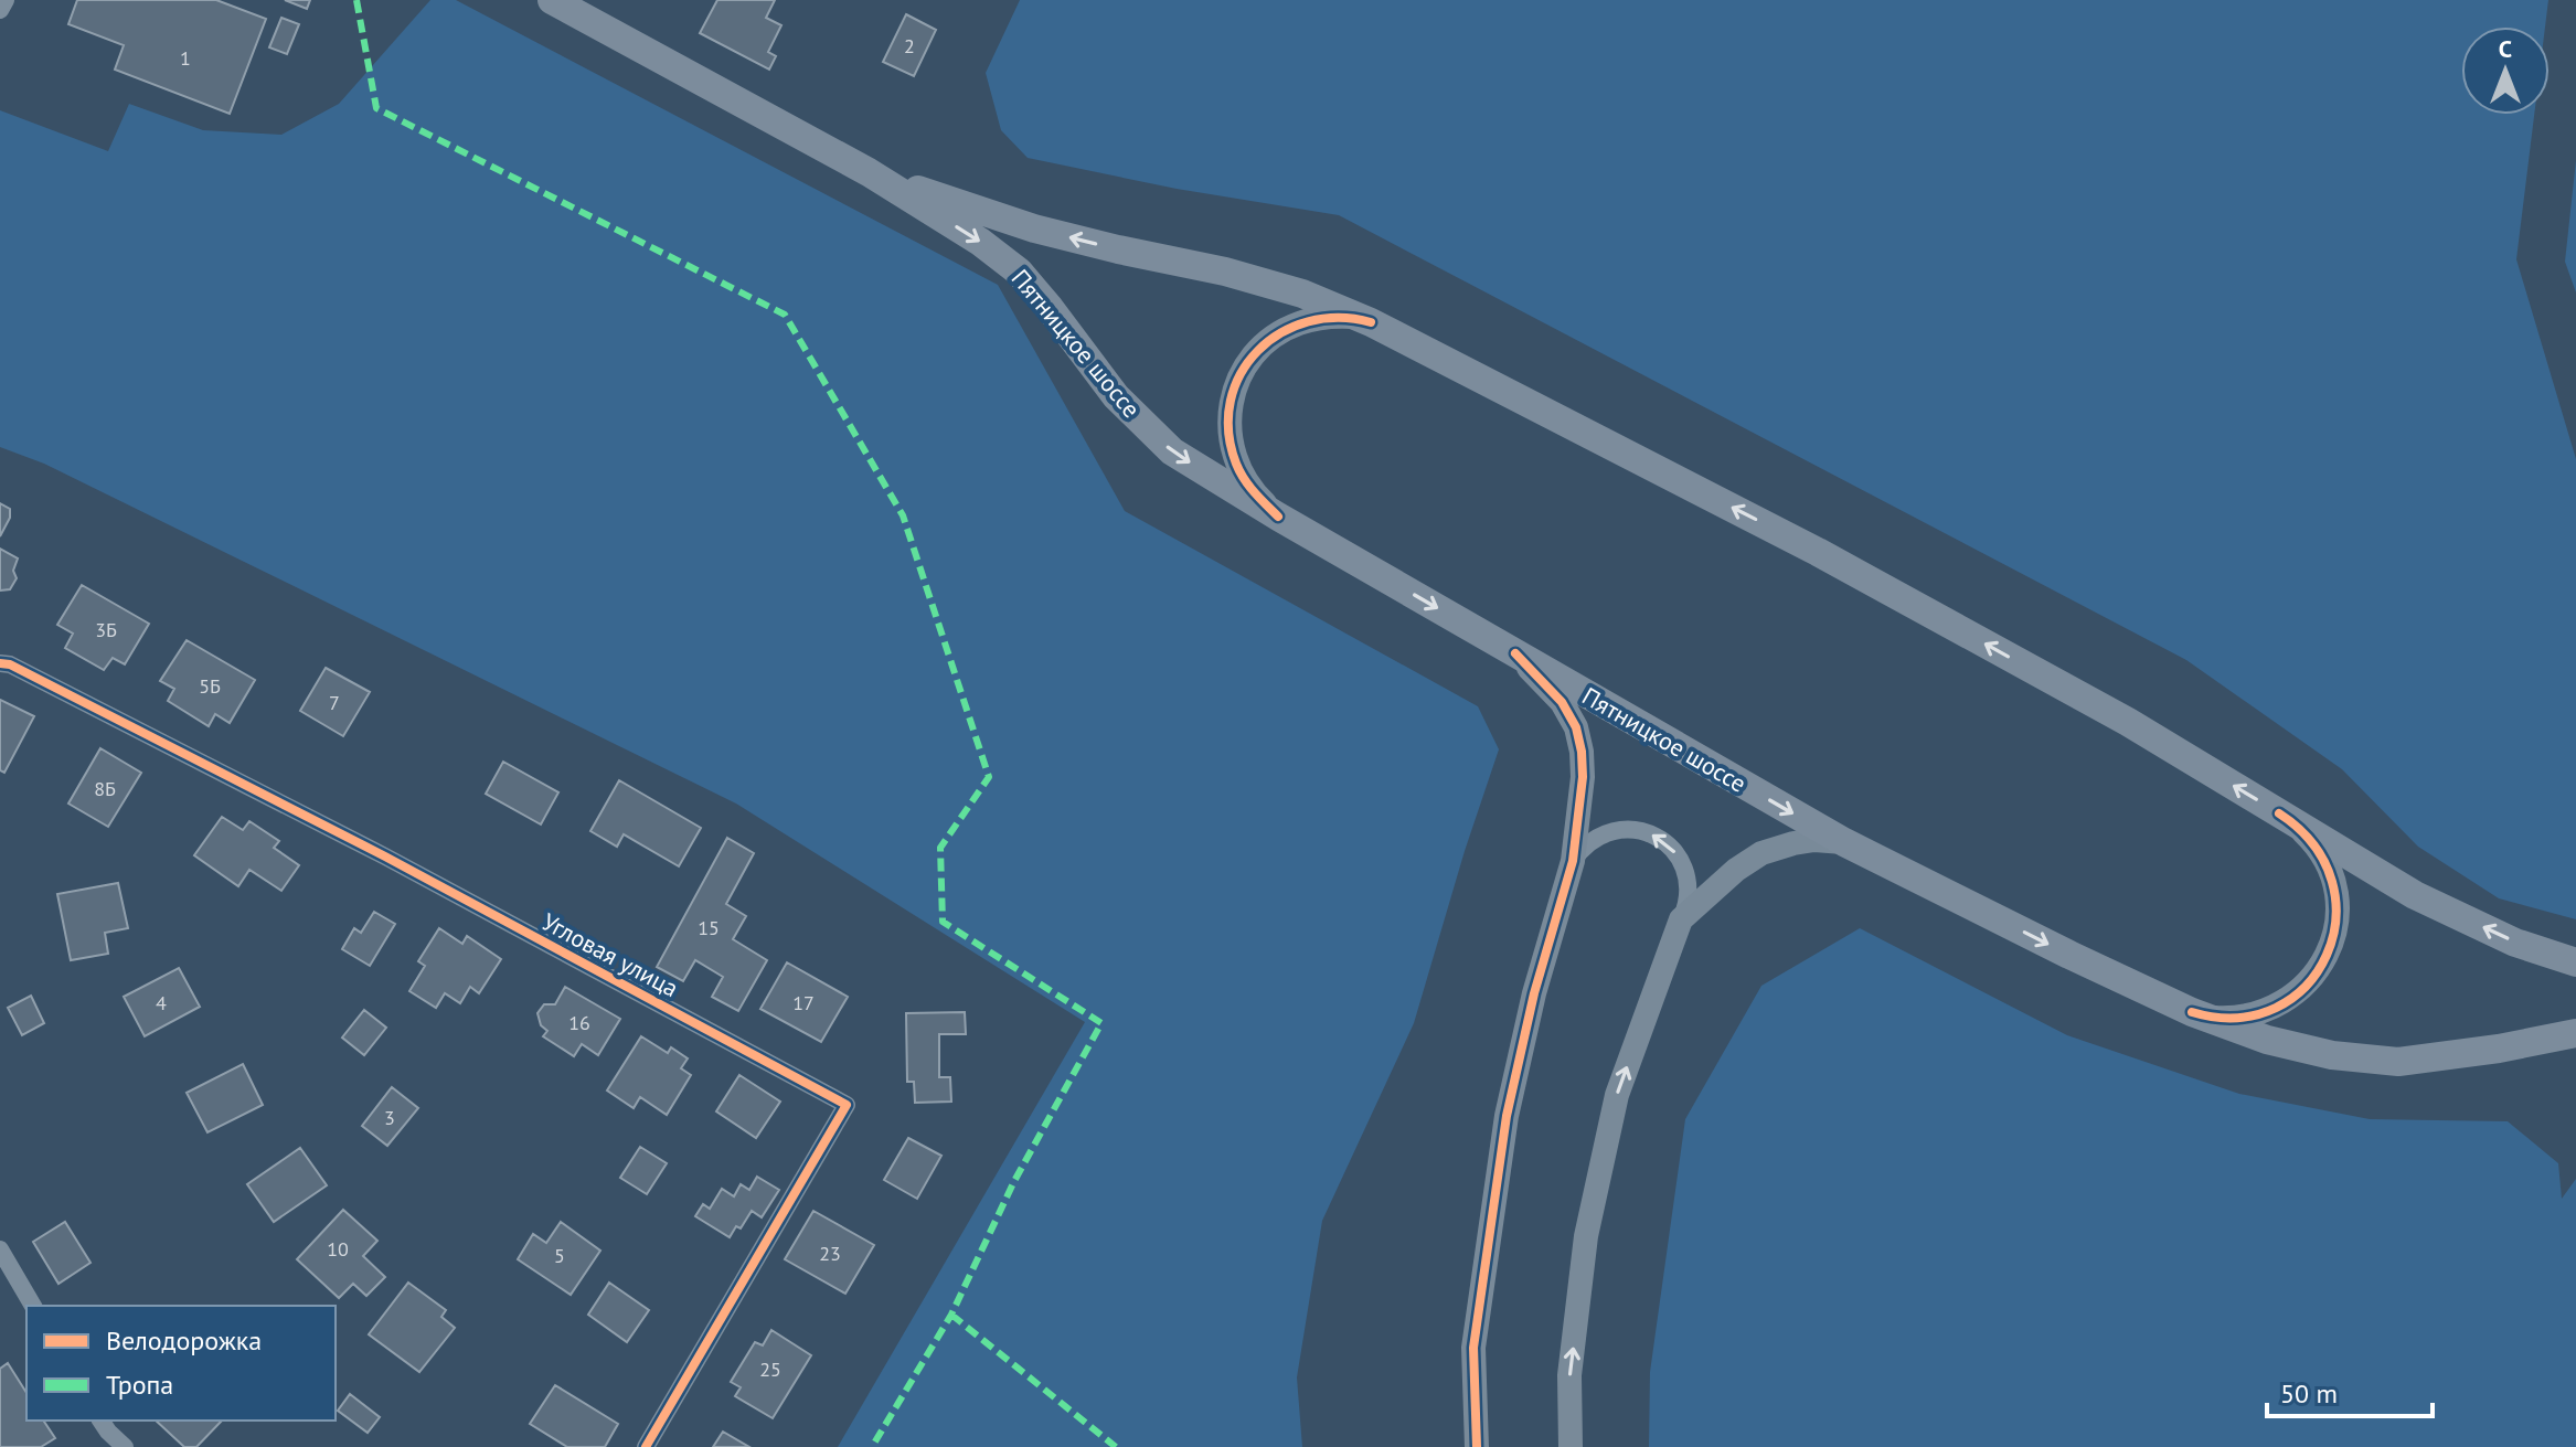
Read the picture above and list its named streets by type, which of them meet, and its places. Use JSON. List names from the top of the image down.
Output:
{
  "streets": {
    "main road": ["Пятницкое шоссе"],
    "street": ["Угловая улица"]
  },
  "house_numbers": [
    "2",
    "1",
    "3Б",
    "5Б",
    "7",
    "8Б",
    "15",
    "4",
    "17",
    "16",
    "3",
    "10",
    "23",
    "5",
    "25"
  ],
  "legend": ["Велодорожка", "Тропа"],
  "scale_bar": "50 m",
  "north": "top"
}
